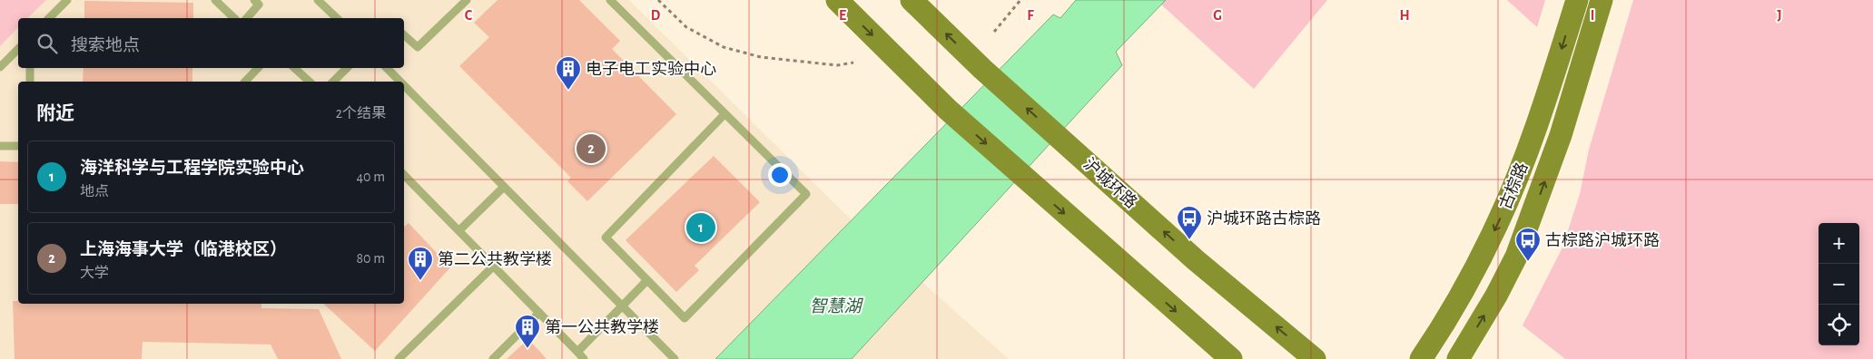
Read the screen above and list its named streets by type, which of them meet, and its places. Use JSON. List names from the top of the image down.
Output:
{
  "streets": {
    "main road": ["沪城环路", "古棕路"]
  },
  "water": ["智慧湖"],
  "places": {
    "building": ["电子电工实验中心", "第二公共教学楼", "第一公共教学楼"],
    "bus stop": ["沪城环路古棕路", "古棕路沪城环路"]
  },
  "page": {
    "search": "搜索地点",
    "heading": ["附近", "2个结果"],
    "pins": ["2", "1"],
    "list": [
      {
        "mark": "1",
        "name": "海洋科学与工程学院实验中心",
        "note": "地点",
        "value": "40 m"
      },
      {
        "mark": "2",
        "name": "上海海事大学（临港校区）",
        "note": "大学",
        "value": "80 m"
      }
    ],
    "map_buttons": ["+", "−"]
  },
  "grid": {
    "columns": [
      "C",
      "D",
      "E",
      "F",
      "G",
      "H",
      "I",
      "J"
    ]
  }
}
